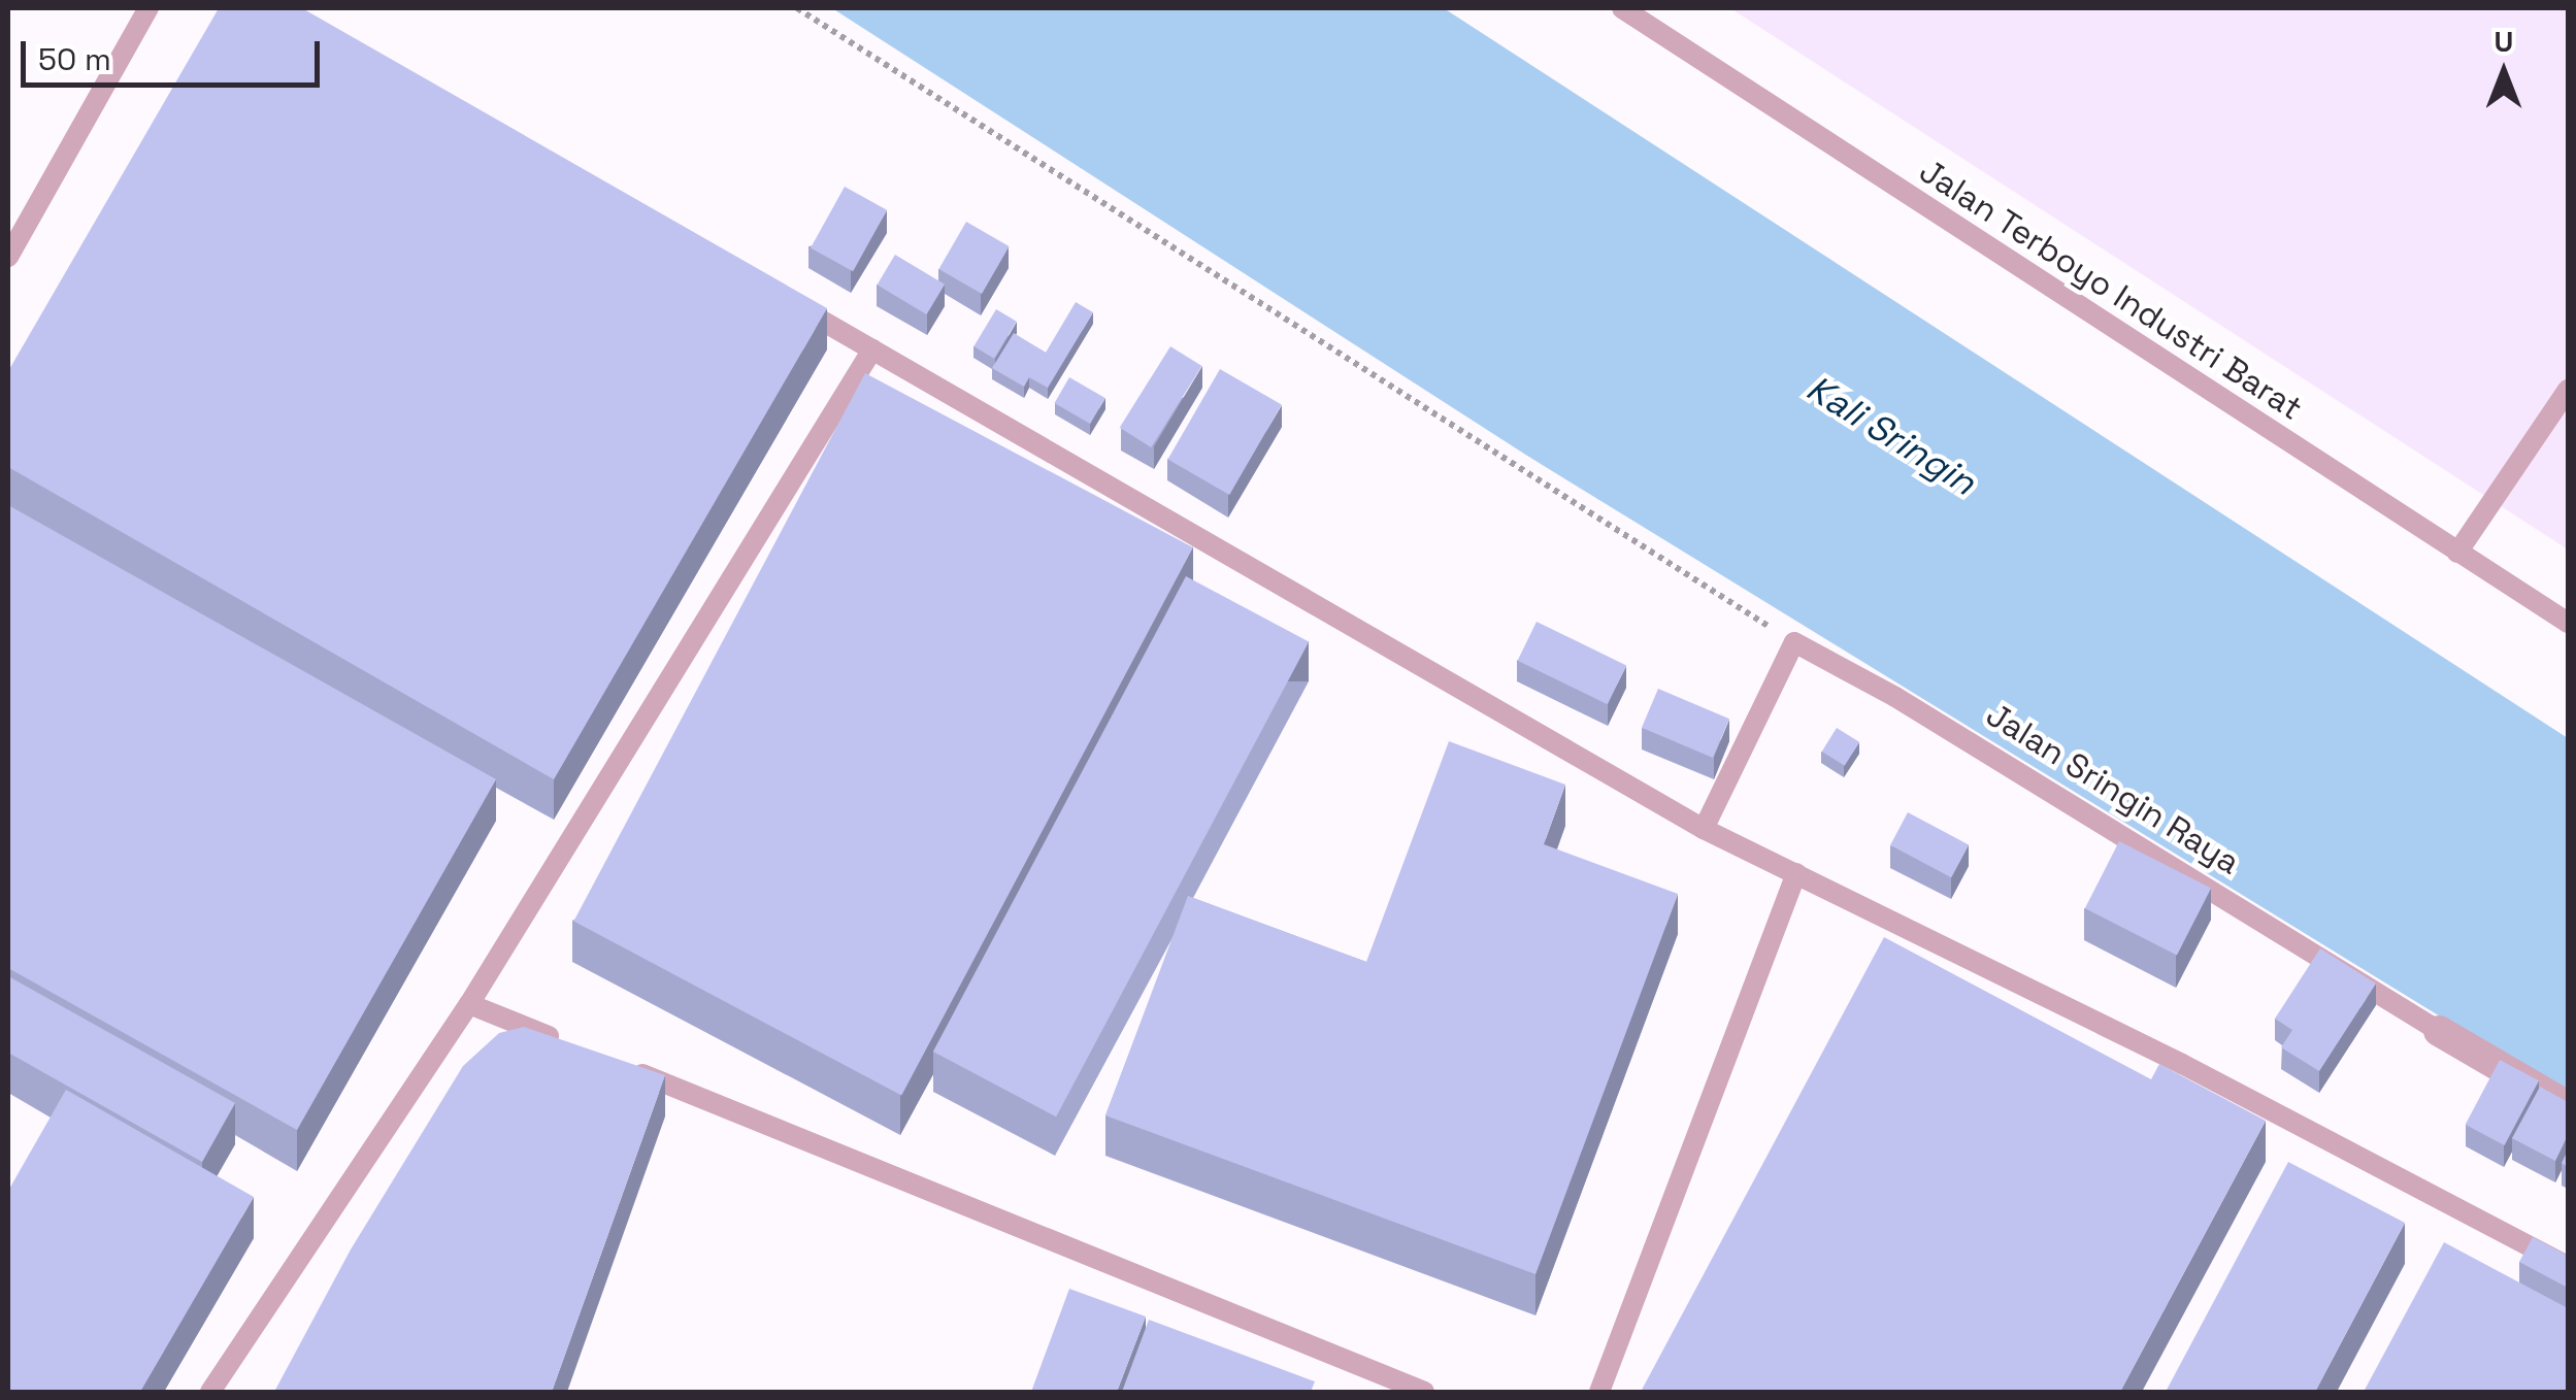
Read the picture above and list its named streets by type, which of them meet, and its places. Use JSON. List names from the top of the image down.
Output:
{
  "streets": {
    "street": ["Jalan Sringin Raya"],
    "lane": ["Jalan Terboyo Industri Barat"]
  },
  "water": ["Kali Sringin"],
  "scale_bar": "50 m",
  "north": "top"
}
